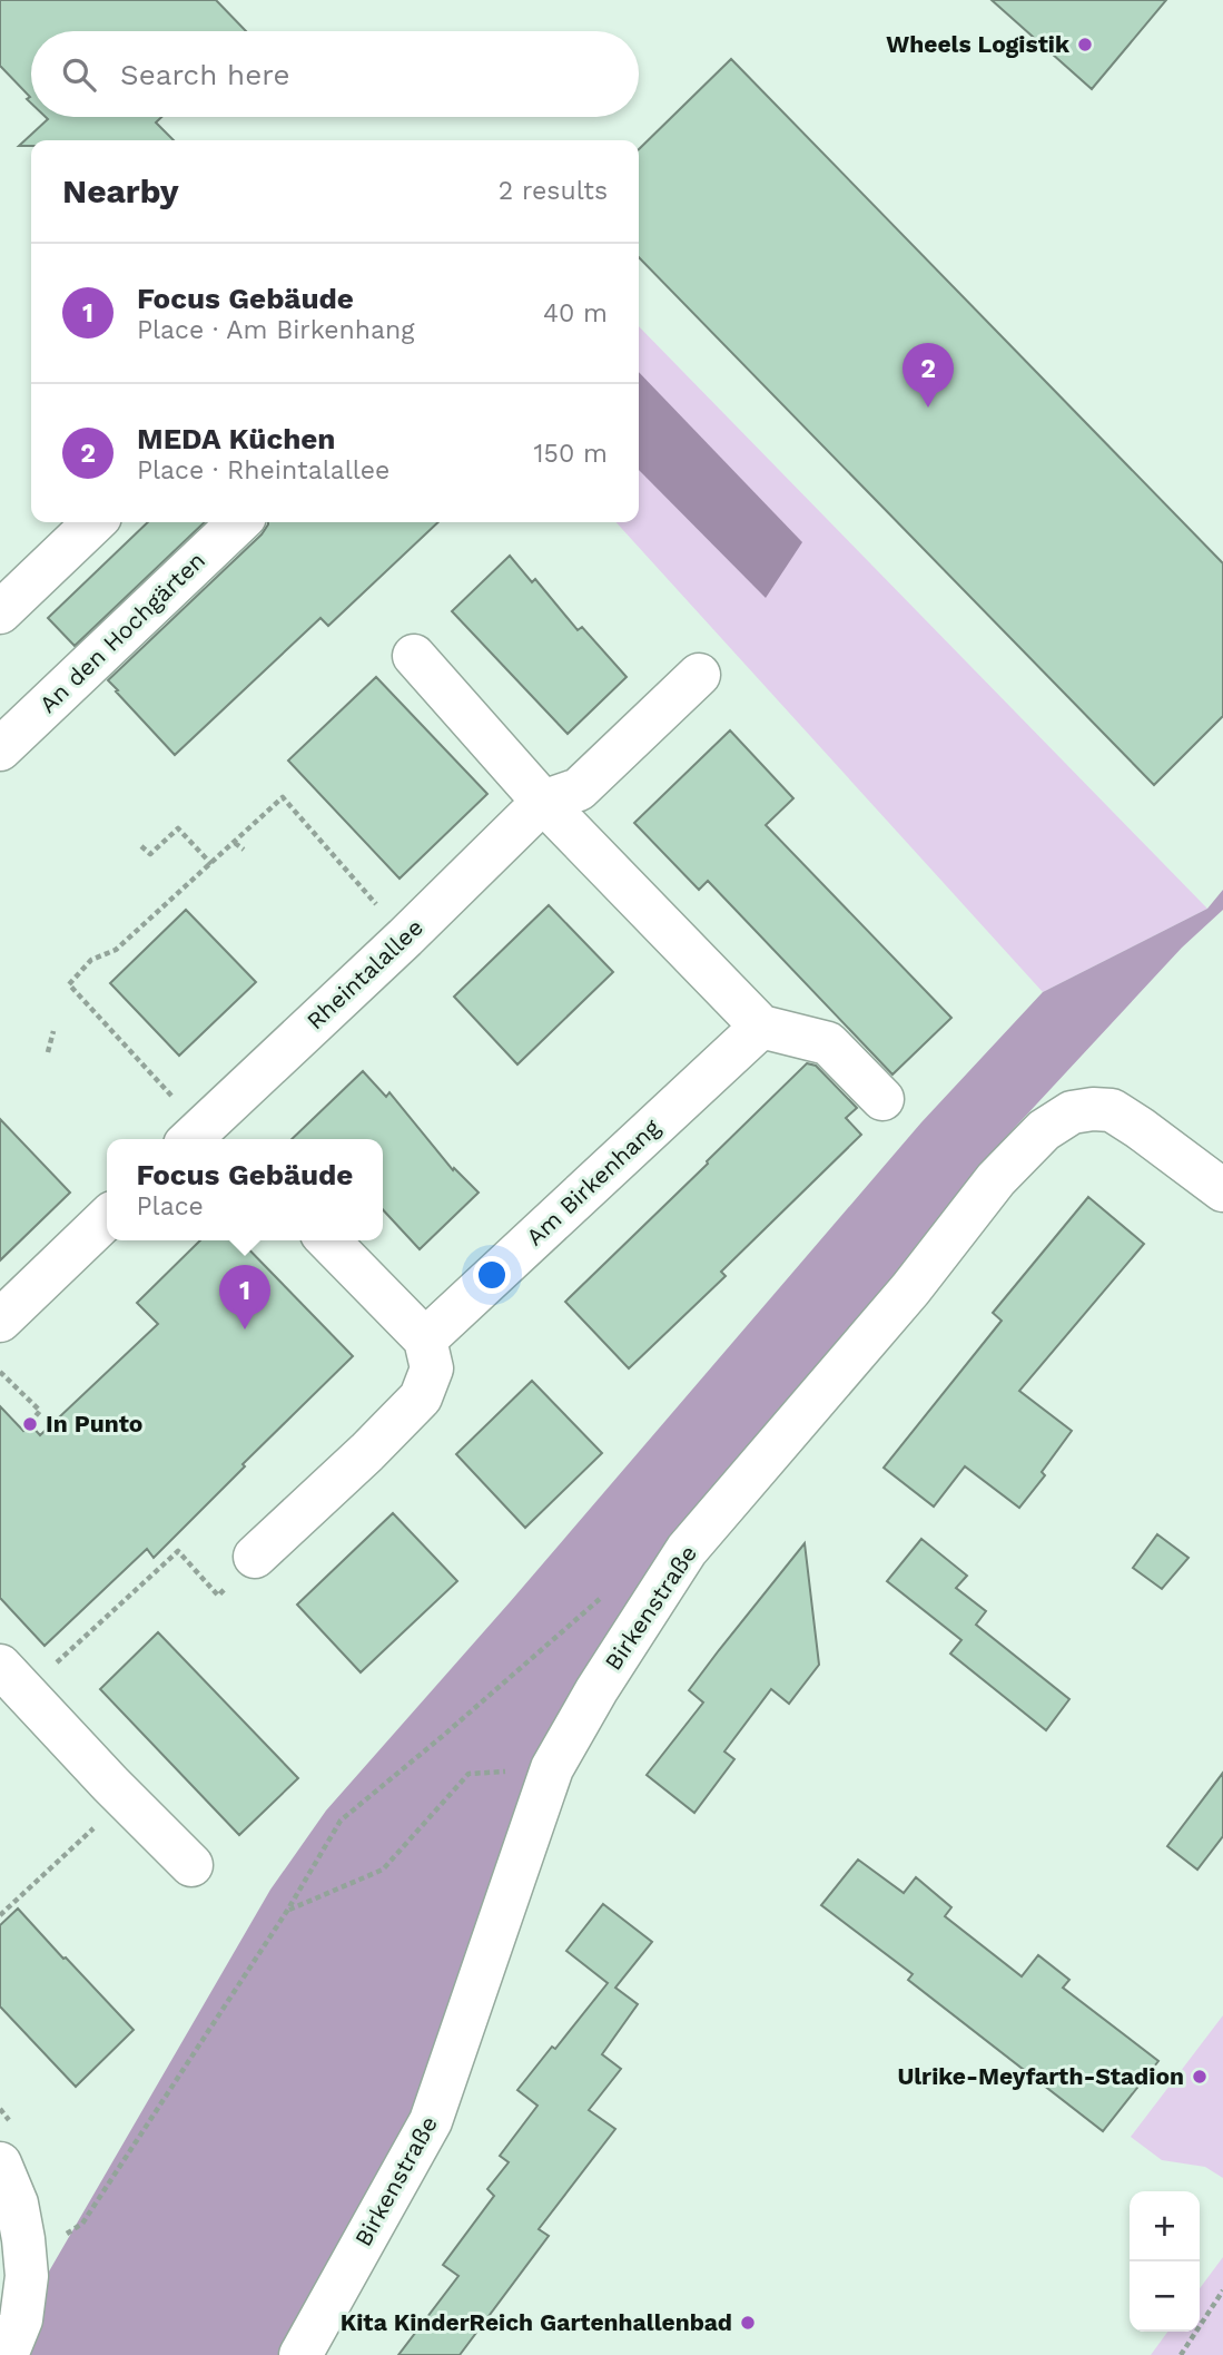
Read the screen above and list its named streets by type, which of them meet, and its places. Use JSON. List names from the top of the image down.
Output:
{
  "streets": {
    "street": [
      "An den Hochgärten",
      "Rheintalallee",
      "Am Birkenhang",
      "Birkenstraße"
    ]
  },
  "places": [
    "Wheels Logistik",
    "In Punto",
    "Ulrike-Meyfarth-Stadion",
    "Kita KinderReich Gartenhallenbad"
  ],
  "page": {
    "search": "Search here",
    "heading": ["Nearby", "2 results"],
    "list": [
      {
        "mark": "1",
        "name": "Focus Gebäude",
        "note": "Place · Am Birkenhang",
        "value": "40 m"
      },
      {
        "mark": "2",
        "name": "MEDA Küchen",
        "note": "Place · Rheintalallee",
        "value": "150 m"
      }
    ],
    "pins": ["2", "1"],
    "popup": ["Focus Gebäude", "Place"],
    "map_buttons": ["+", "−"]
  }
}
